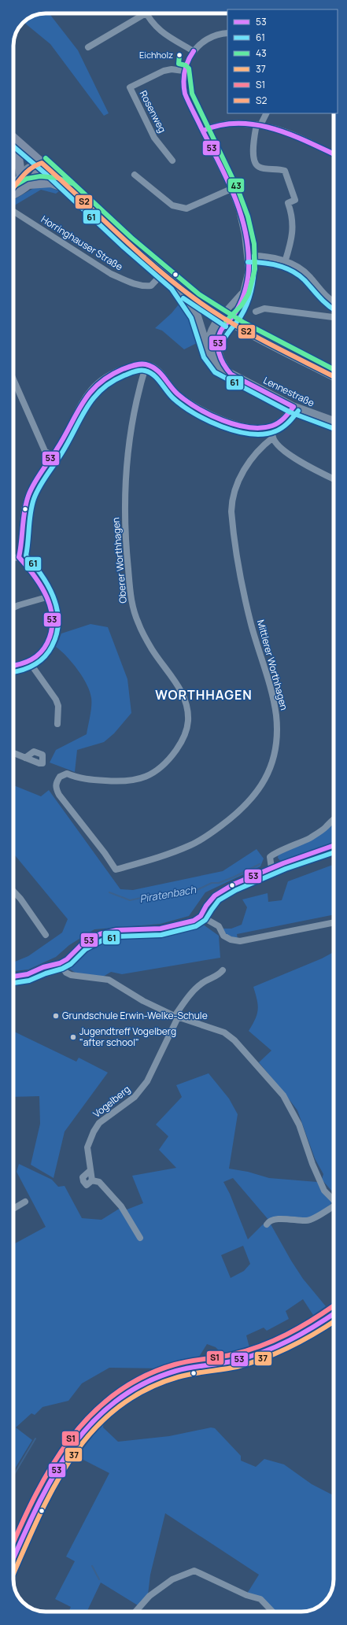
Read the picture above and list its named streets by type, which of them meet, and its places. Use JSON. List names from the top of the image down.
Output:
{
  "streets": {
    "main road": ["Lennestraße"],
    "street": [
      "Rosenweg",
      "Horringhauser Straße",
      "Oberer Worthhagen",
      "Mittlerer Worthhagen",
      "Vogelberg"
    ]
  },
  "crossings": [
    ["Oberer Worthhagen", "Mittlerer Worthhagen"]
  ],
  "districts": ["WORTHHAGEN"],
  "water": ["Piratenbach"],
  "places": ["Eichholz", "Grundschule Erwin-Welke-Schule", "Jugendtreff Vogelberg \"after school\""],
  "lines": [
    "transit line 53",
    "transit line 43",
    "transit line 61",
    "transit line S2",
    "transit line S1",
    "transit line 37"
  ],
  "legend": [
    "53",
    "61",
    "43",
    "37",
    "S1",
    "S2"
  ]
}
